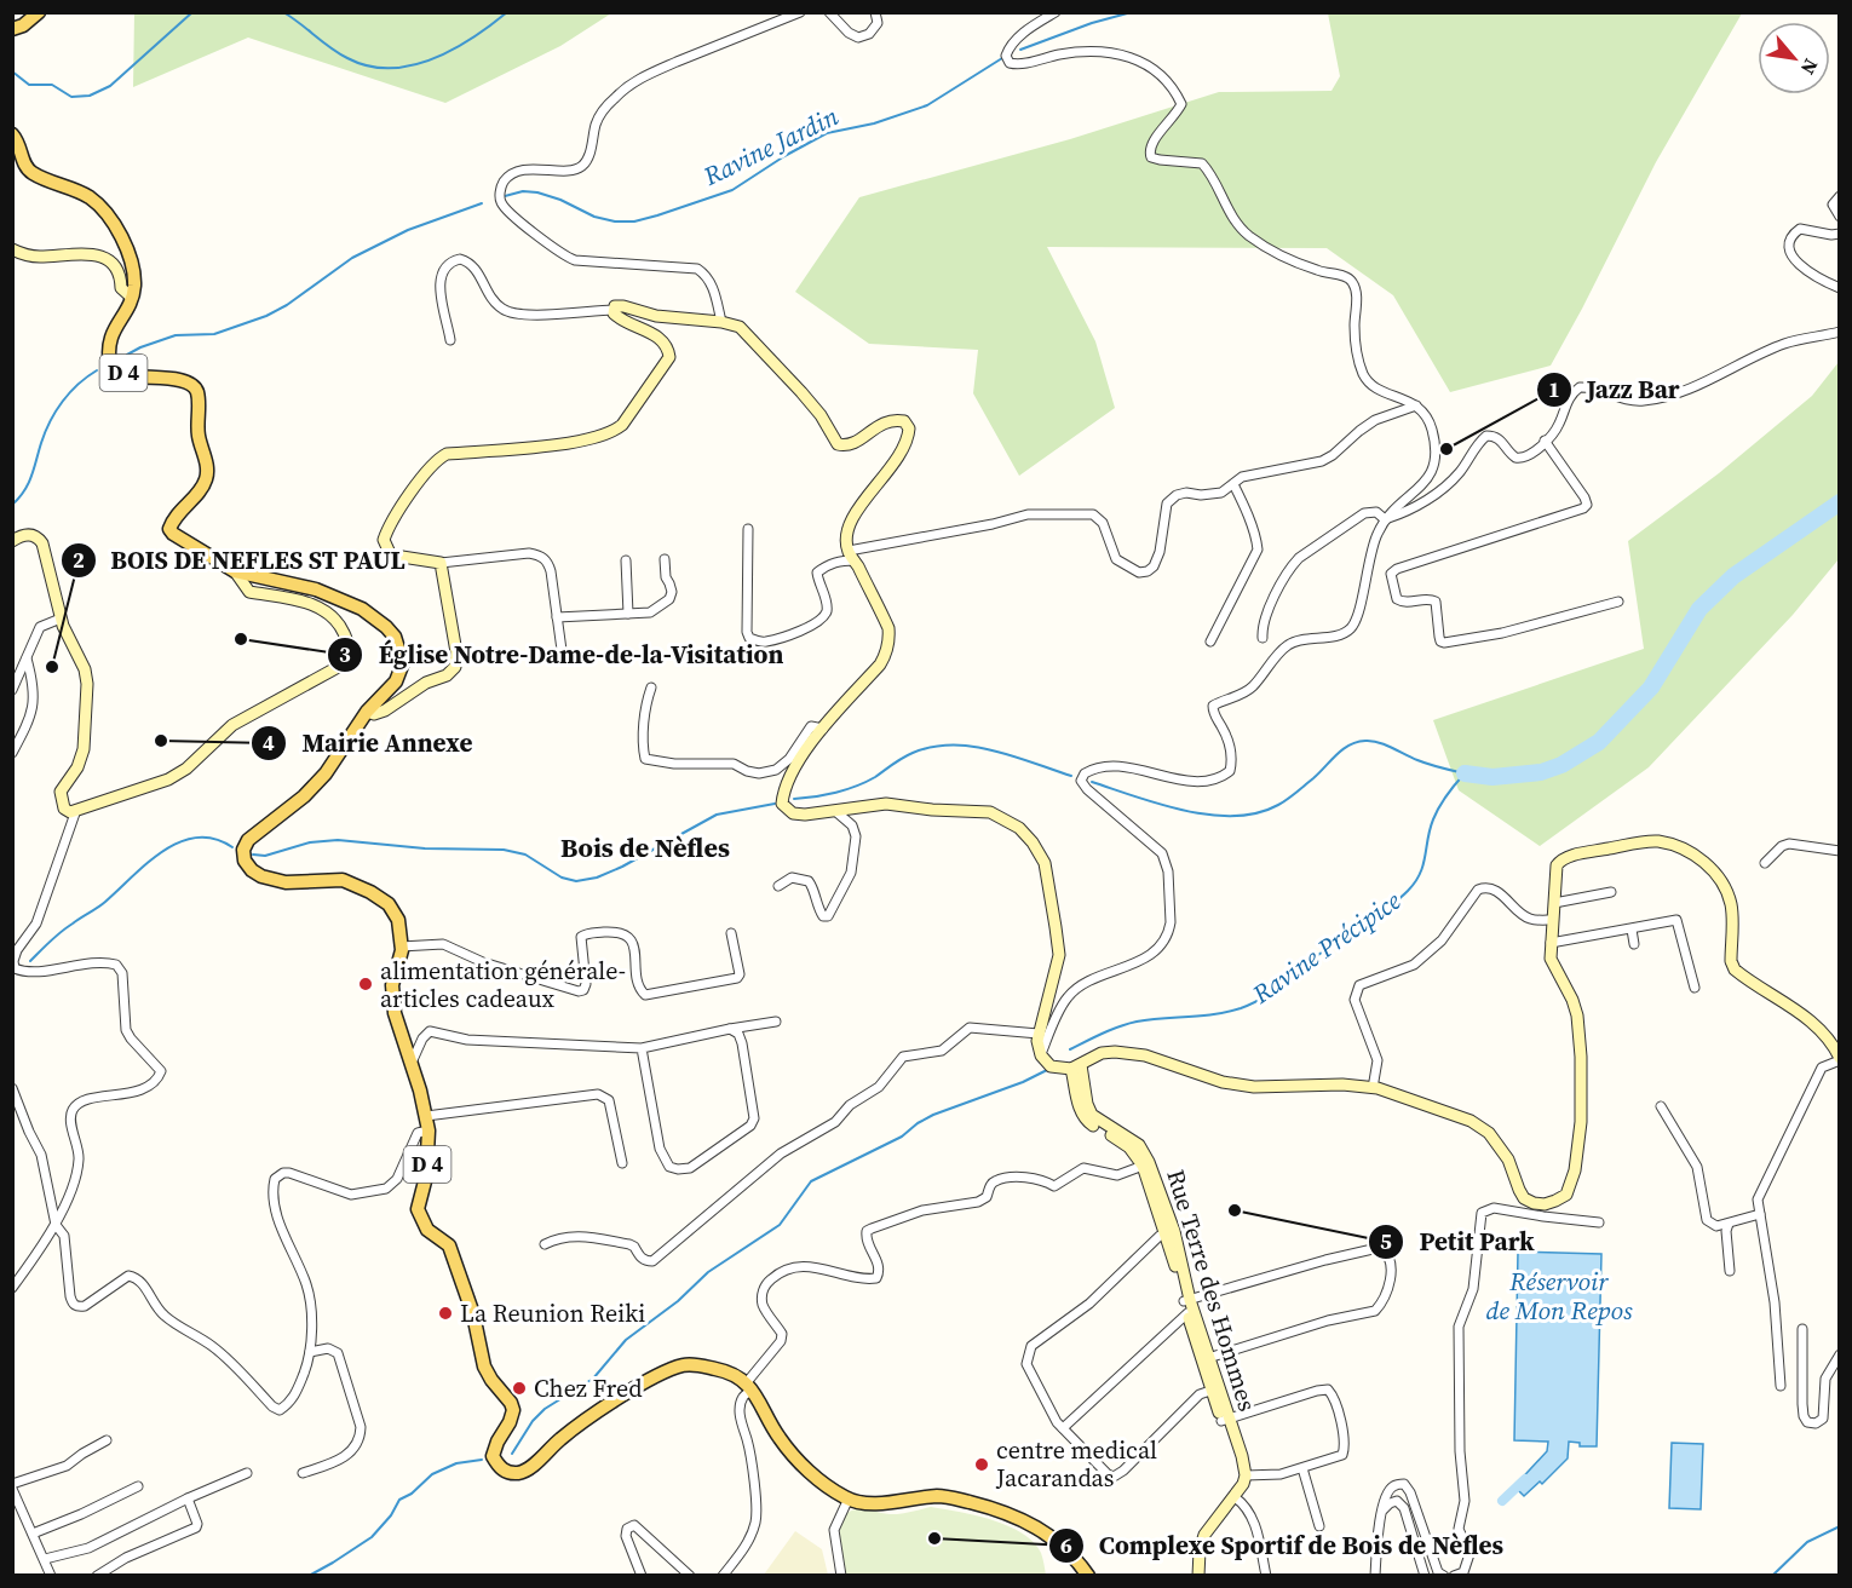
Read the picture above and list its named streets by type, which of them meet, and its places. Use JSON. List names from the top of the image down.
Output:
{
  "streets": {
    "main road": ["D 4"],
    "street": ["Rue Terre des Hommes"]
  },
  "districts": ["Bois de Nèfles"],
  "water": ["Ravine Jardin", "Ravine Précipice", "Réservoir de Mon Repos"],
  "places": [
    "Jazz Bar",
    "Église Notre-Dame-de-la-Visitation",
    "BOIS DE NEFLES ST PAUL",
    "Mairie Annexe",
    "alimentation générale- articles cadeaux",
    "Petit Park",
    "La Reunion Reiki",
    "Chez Fred",
    "centre medical Jacarandas",
    "Complexe Sportif de Bois de Nèfles"
  ],
  "north": "bottom right"
}
